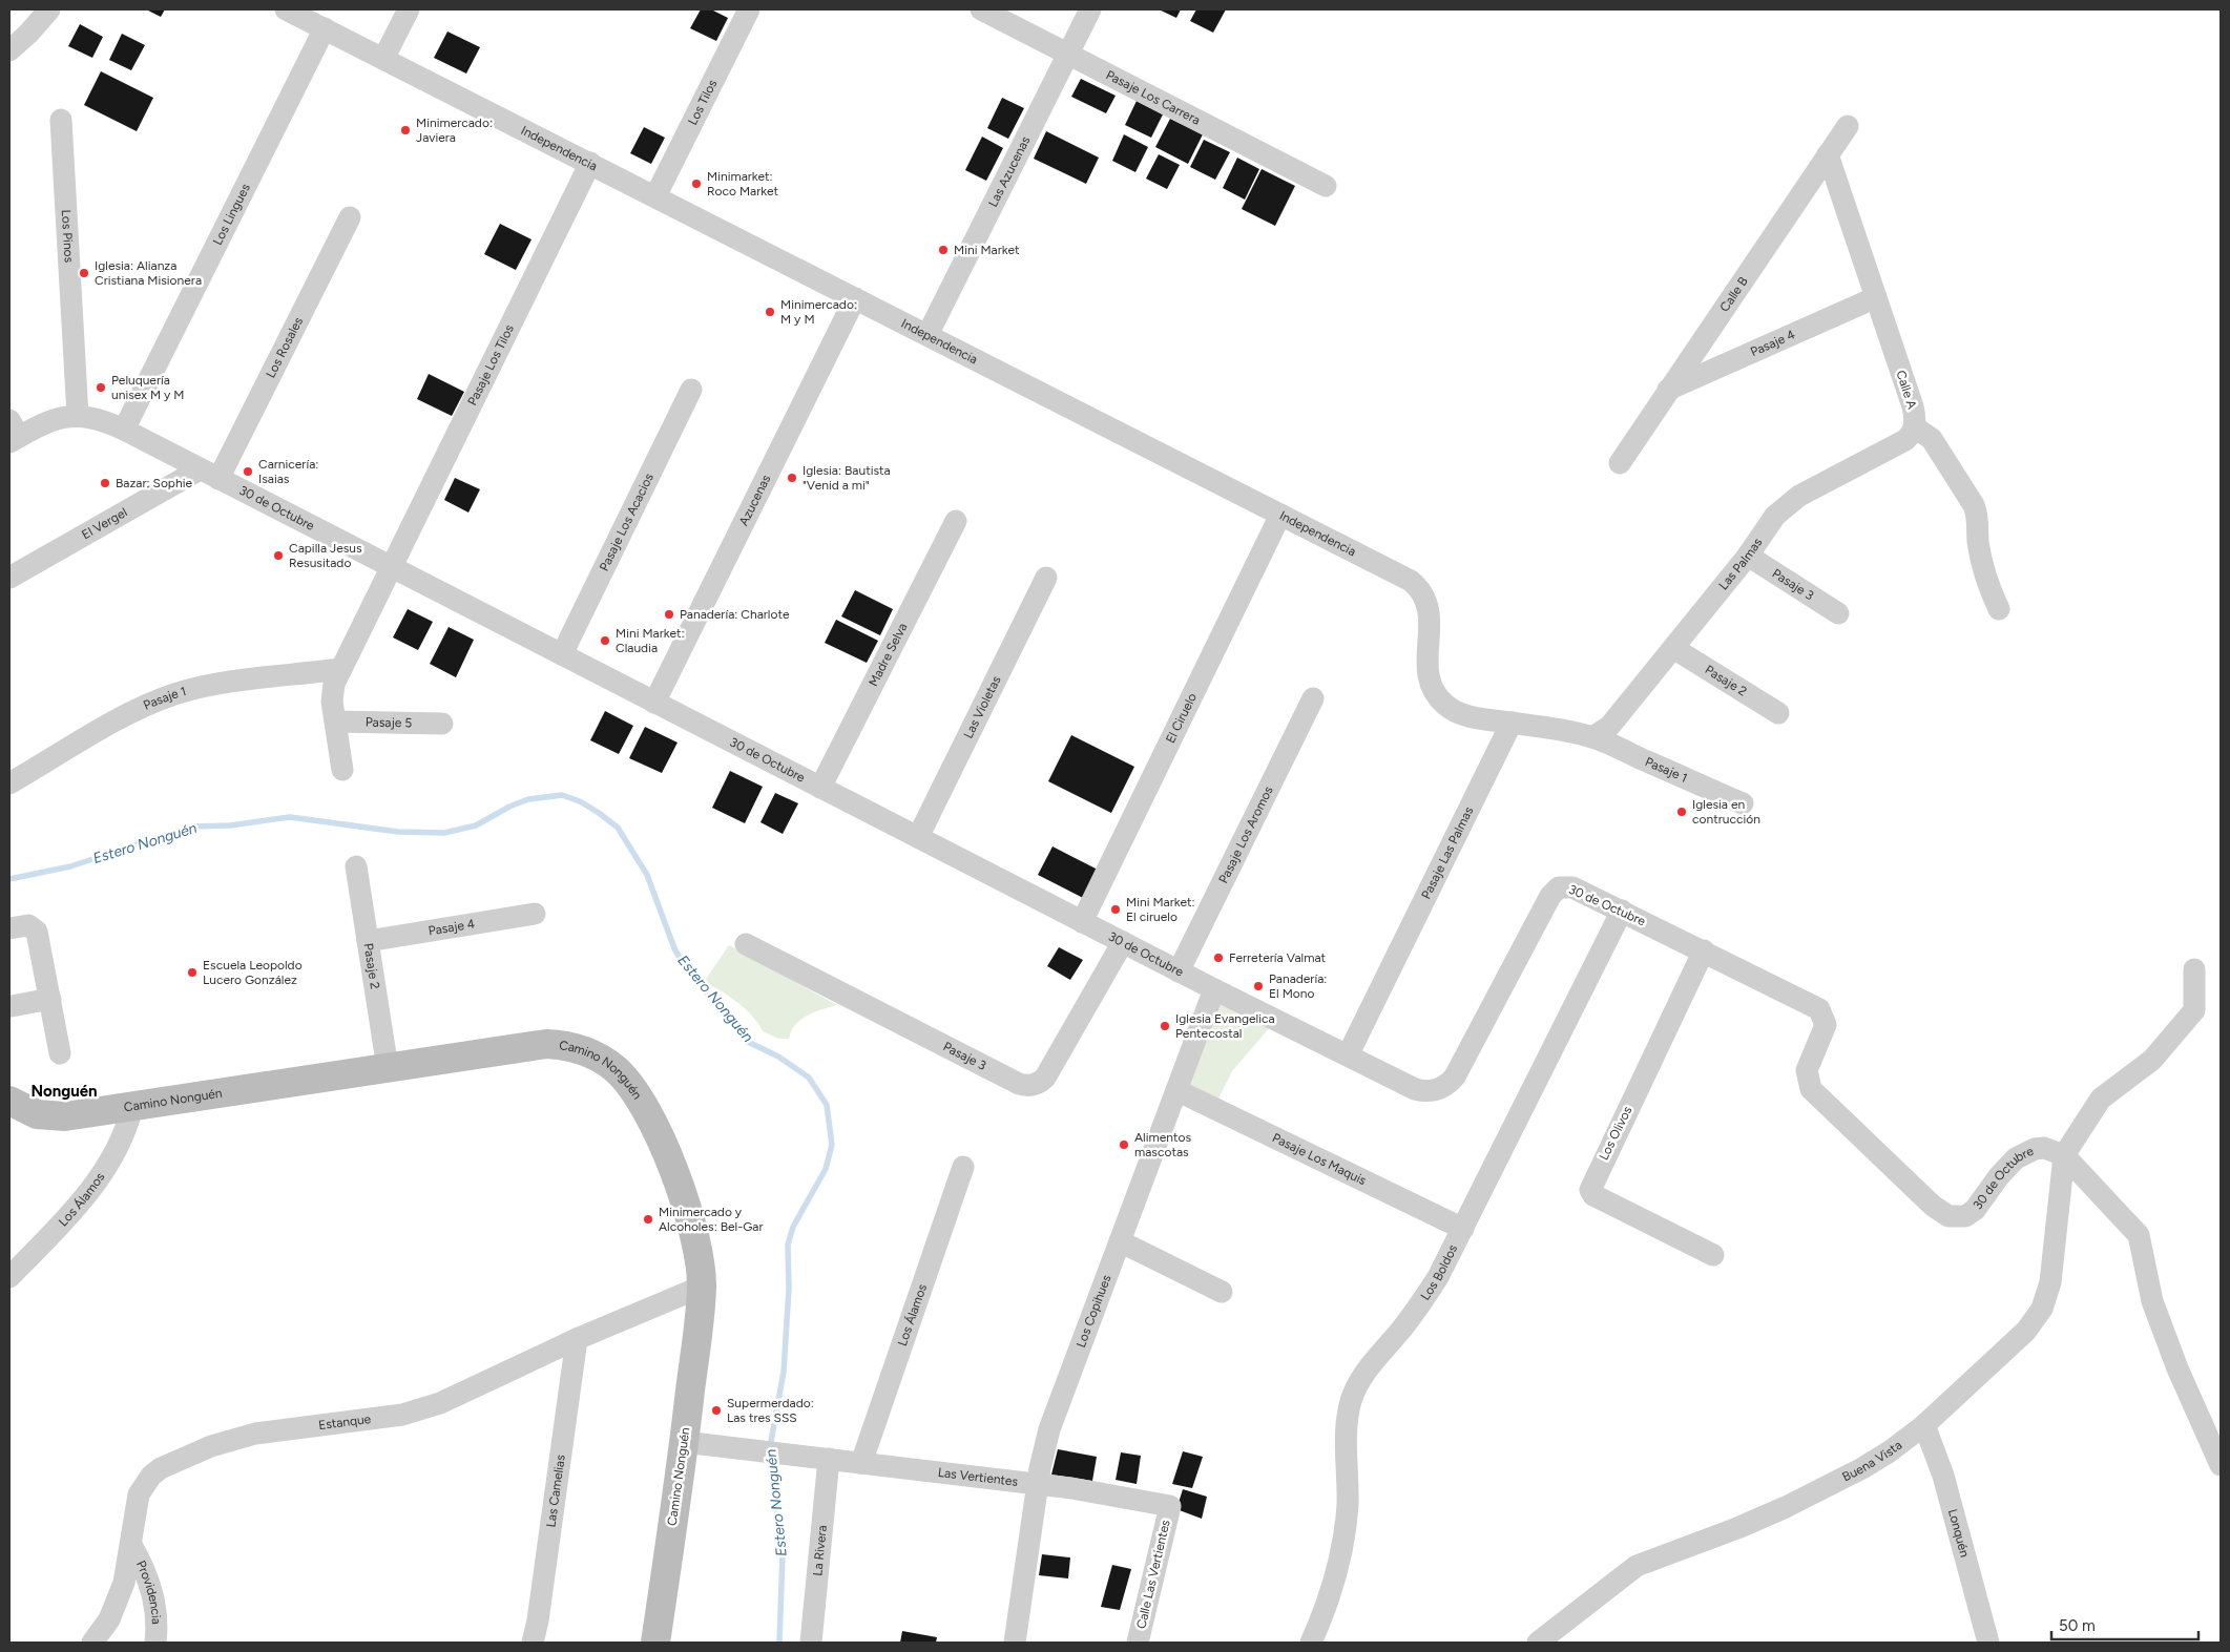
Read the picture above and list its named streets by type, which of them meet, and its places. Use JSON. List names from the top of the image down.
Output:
{
  "streets": {
    "main road": ["Camino Nonguén"],
    "street": [
      "Pasaje Los Carrera",
      "Los Tilos",
      "Independencia",
      "Las Azucenas",
      "Los Lingues",
      "Los Pinos",
      "Calle B",
      "Pasaje 4",
      "Los Rosales",
      "Pasaje Los Tilos",
      "Calle A",
      "Azucenas",
      "30 de Octubre",
      "Pasaje Los Acacios",
      "El Vergel",
      "Las Palmas",
      "Pasaje 3",
      "Madre Selva",
      "Pasaje 2",
      "Pasaje 1",
      "Las Violetas",
      "El Ciruelo",
      "Pasaje 5",
      "Pasaje Los Aromos",
      "Pasaje Las Palmas",
      "Los Olivos",
      "Pasaje Los Maquis",
      "Los Álamos",
      "Los Boldos",
      "Los Copihues",
      "Estanque",
      "Buena Vista",
      "Las Vertientes",
      "Las Camelias",
      "Lonquén",
      "La Rivera",
      "Calle Las Vertientes",
      "Providencia"
    ]
  },
  "crossings": [
    ["Pasaje Los Carrera", "Las Azucenas"],
    ["Los Tilos", "Independencia"],
    ["Independencia", "Las Azucenas"],
    ["Independencia", "Los Lingues"],
    ["Independencia", "Pasaje Los Tilos"],
    ["Independencia", "Azucenas"],
    ["Independencia", "El Ciruelo"],
    ["Independencia", "Pasaje Las Palmas"],
    ["Los Lingues", "30 de Octubre"],
    ["Los Pinos", "30 de Octubre"],
    ["Calle B", "Pasaje 4"],
    ["Calle B", "Calle A"],
    ["Pasaje 4", "Calle A"],
    ["Pasaje 4", "Pasaje 2"],
    ["Los Rosales", "30 de Octubre"],
    ["Los Rosales", "El Vergel"],
    ["Pasaje Los Tilos", "30 de Octubre"],
    ["Calle A", "Las Palmas"],
    ["Azucenas", "30 de Octubre"],
    ["30 de Octubre", "Pasaje Los Acacios"],
    ["30 de Octubre", "El Vergel"],
    ["30 de Octubre", "Pasaje 3"],
    ["30 de Octubre", "Madre Selva"],
    ["30 de Octubre", "Las Violetas"],
    ["30 de Octubre", "El Ciruelo"],
    ["30 de Octubre", "Pasaje Los Aromos"],
    ["30 de Octubre", "Pasaje Las Palmas"],
    ["30 de Octubre", "Los Olivos"],
    ["30 de Octubre", "Los Boldos"],
    ["30 de Octubre", "Los Copihues"],
    ["30 de Octubre", "Buena Vista"],
    ["Las Palmas", "Pasaje 3"],
    ["Las Palmas", "Pasaje 2"],
    ["Las Palmas", "Pasaje 1"],
    ["Pasaje 2", "Camino Nonguén"],
    ["Camino Nonguén", "Los Álamos"],
    ["Camino Nonguén", "Estanque"],
    ["Camino Nonguén", "Las Vertientes"],
    ["Pasaje Los Maquis", "Los Boldos"],
    ["Pasaje Los Maquis", "Los Copihues"],
    ["Los Álamos", "Las Vertientes"],
    ["Los Copihues", "Las Vertientes"],
    ["Estanque", "Las Camelias"],
    ["Estanque", "Providencia"],
    ["Buena Vista", "Lonquén"],
    ["Las Vertientes", "La Rivera"],
    ["Las Vertientes", "Calle Las Vertientes"]
  ],
  "districts": ["Nonguén"],
  "water": ["Estero Nonguén"],
  "places": [
    "Minimercado: Javiera",
    "Minimarket: Roco Market",
    "Mini Market",
    "Iglesia: Alianza Cristiana Misionera",
    "Minimercado: M y M",
    "Peluquería unisex M y M",
    "Carnicería: Isaias",
    "Iglesia: Bautista \"Venid a mi\"",
    "Bazar: Sophie",
    "Capilla Jesus Resusitado",
    "Panadería: Charlote",
    "Mini Market: Claudia",
    "Iglesia en contrucción",
    "Mini Market: El ciruelo",
    "Ferretería Valmat",
    "Escuela Leopoldo Lucero González",
    "Panadería: El Mono",
    "Iglesia Evangelica Pentecostal",
    "Alimentos mascotas",
    "Minimercado y Alcoholes: Bel-Gar",
    "Supermerdado: Las tres SSS"
  ],
  "scale_bar": "50 m"
}
